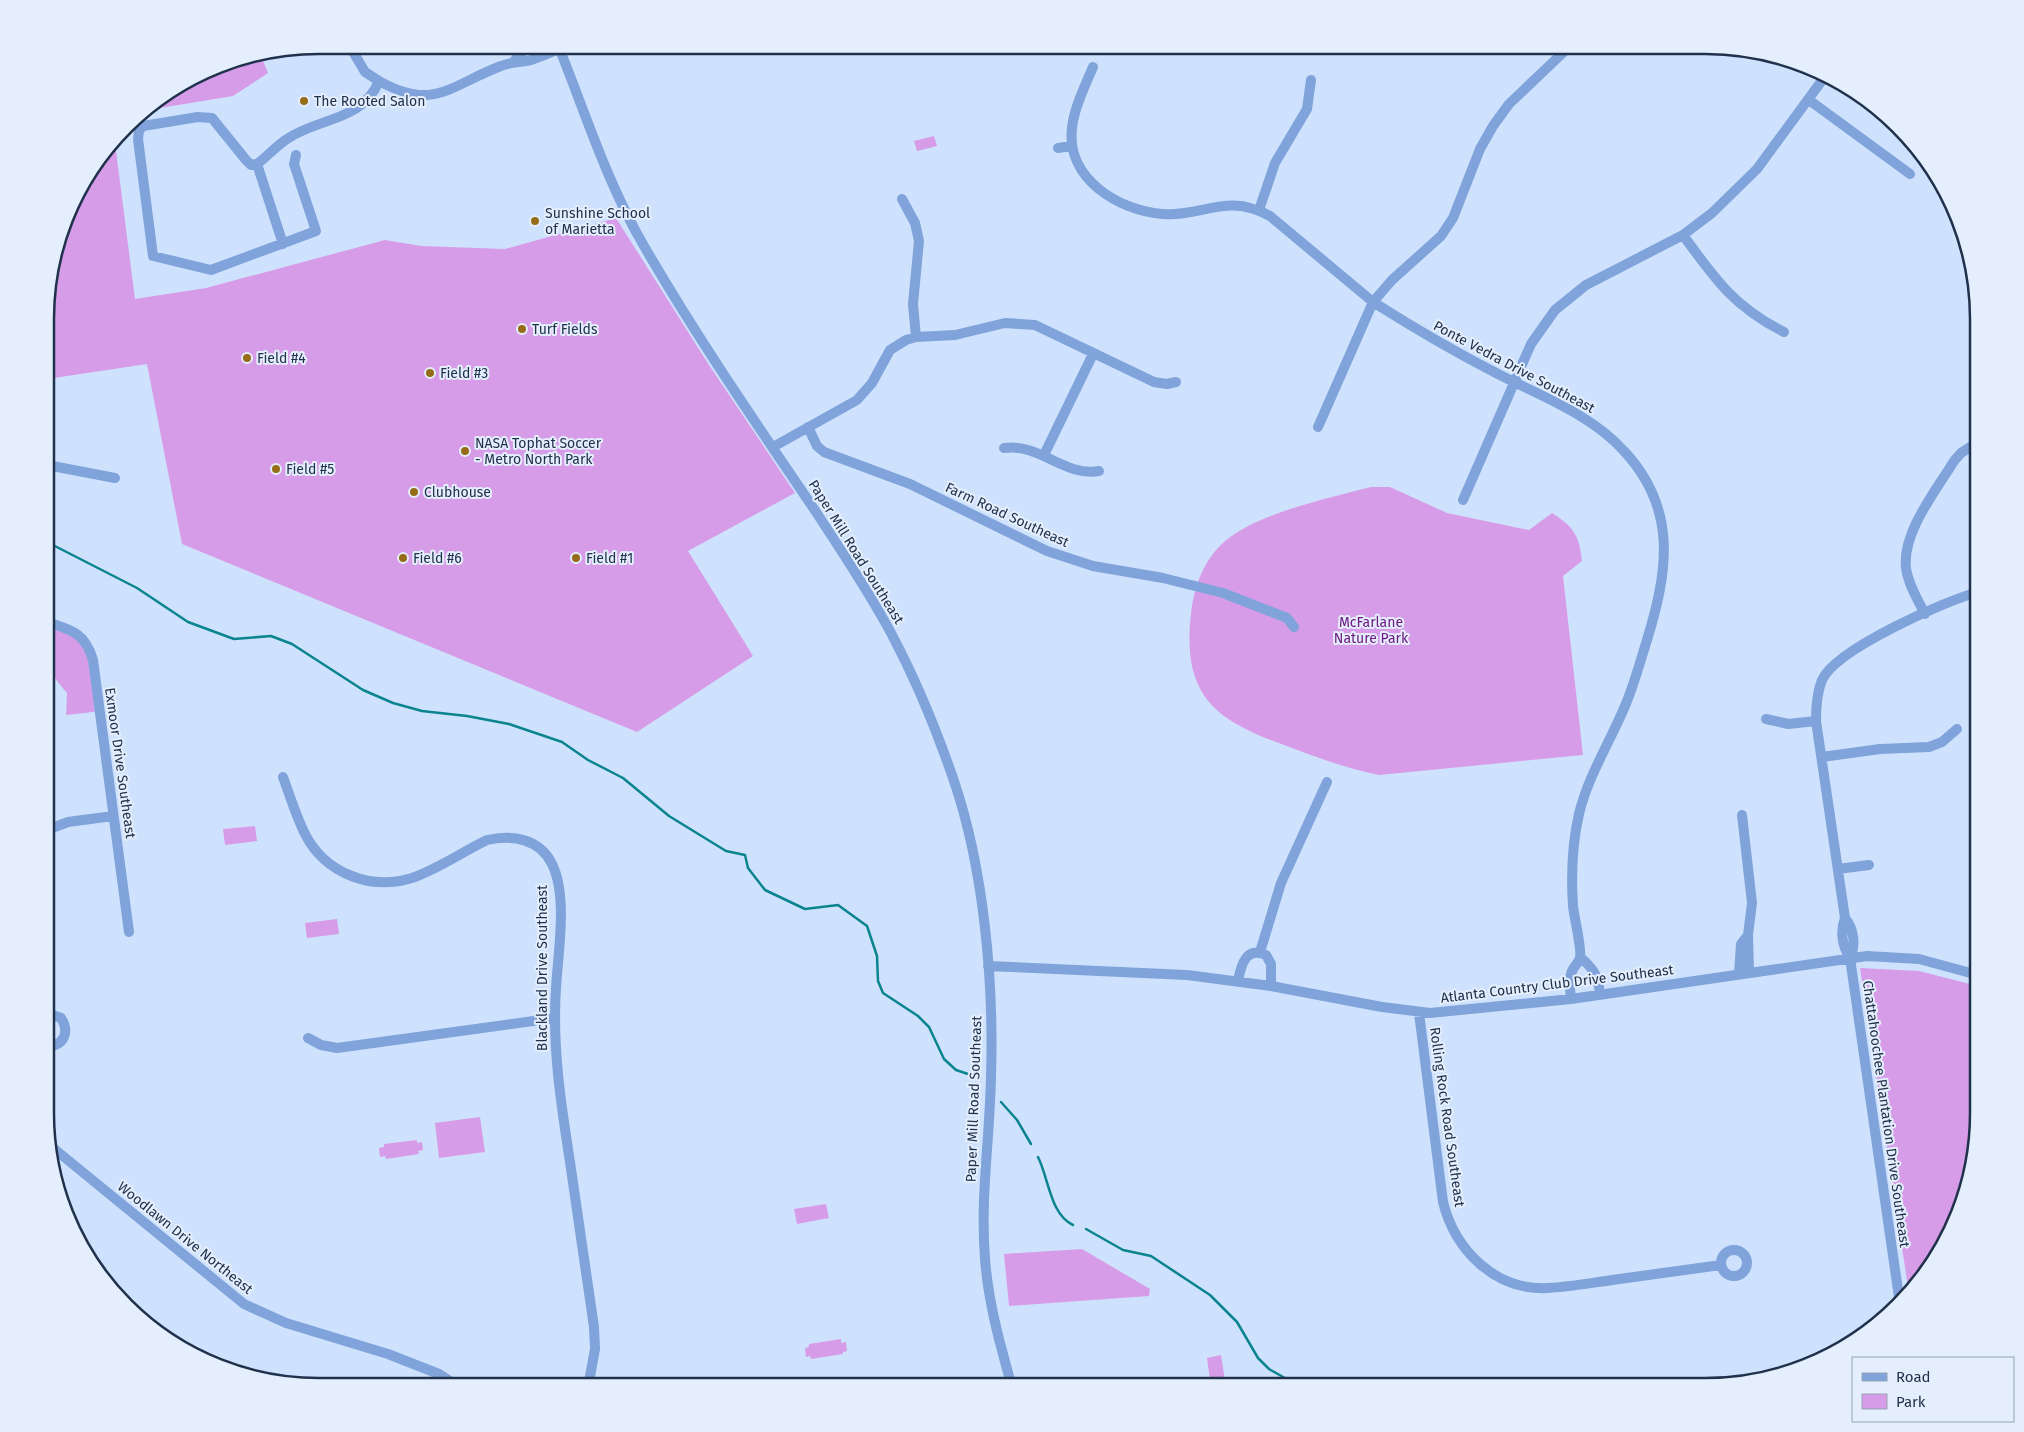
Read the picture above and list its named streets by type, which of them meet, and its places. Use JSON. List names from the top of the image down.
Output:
{
  "streets": {
    "street": [
      "Ponte Vedra Drive Southeast",
      "Farm Road Southeast",
      "Paper Mill Road Southeast",
      "Exmoor Drive Southeast",
      "Blackland Drive Southeast",
      "Atlanta Country Club Drive Southeast",
      "Chattahoochee Plantation Drive Southeast",
      "Rolling Rock Road Southeast",
      "Woodlawn Drive Northeast"
    ]
  },
  "crossings": [
    ["Paper Mill Road Southeast", "Atlanta Country Club Drive Southeast"],
    ["Atlanta Country Club Drive Southeast", "Chattahoochee Plantation Drive Southeast"],
    ["Atlanta Country Club Drive Southeast", "Rolling Rock Road Southeast"]
  ],
  "parks": ["McFarlane Nature Park"],
  "places": [
    "The Rooted Salon",
    "Sunshine School of Marietta",
    "Turf Fields",
    "Field #4",
    "Field #3",
    "NASA Tophat Soccer - Metro North Park",
    "Field #5",
    "Clubhouse",
    "Field #6",
    "Field #1"
  ],
  "legend": ["Road", "Park"]
}
